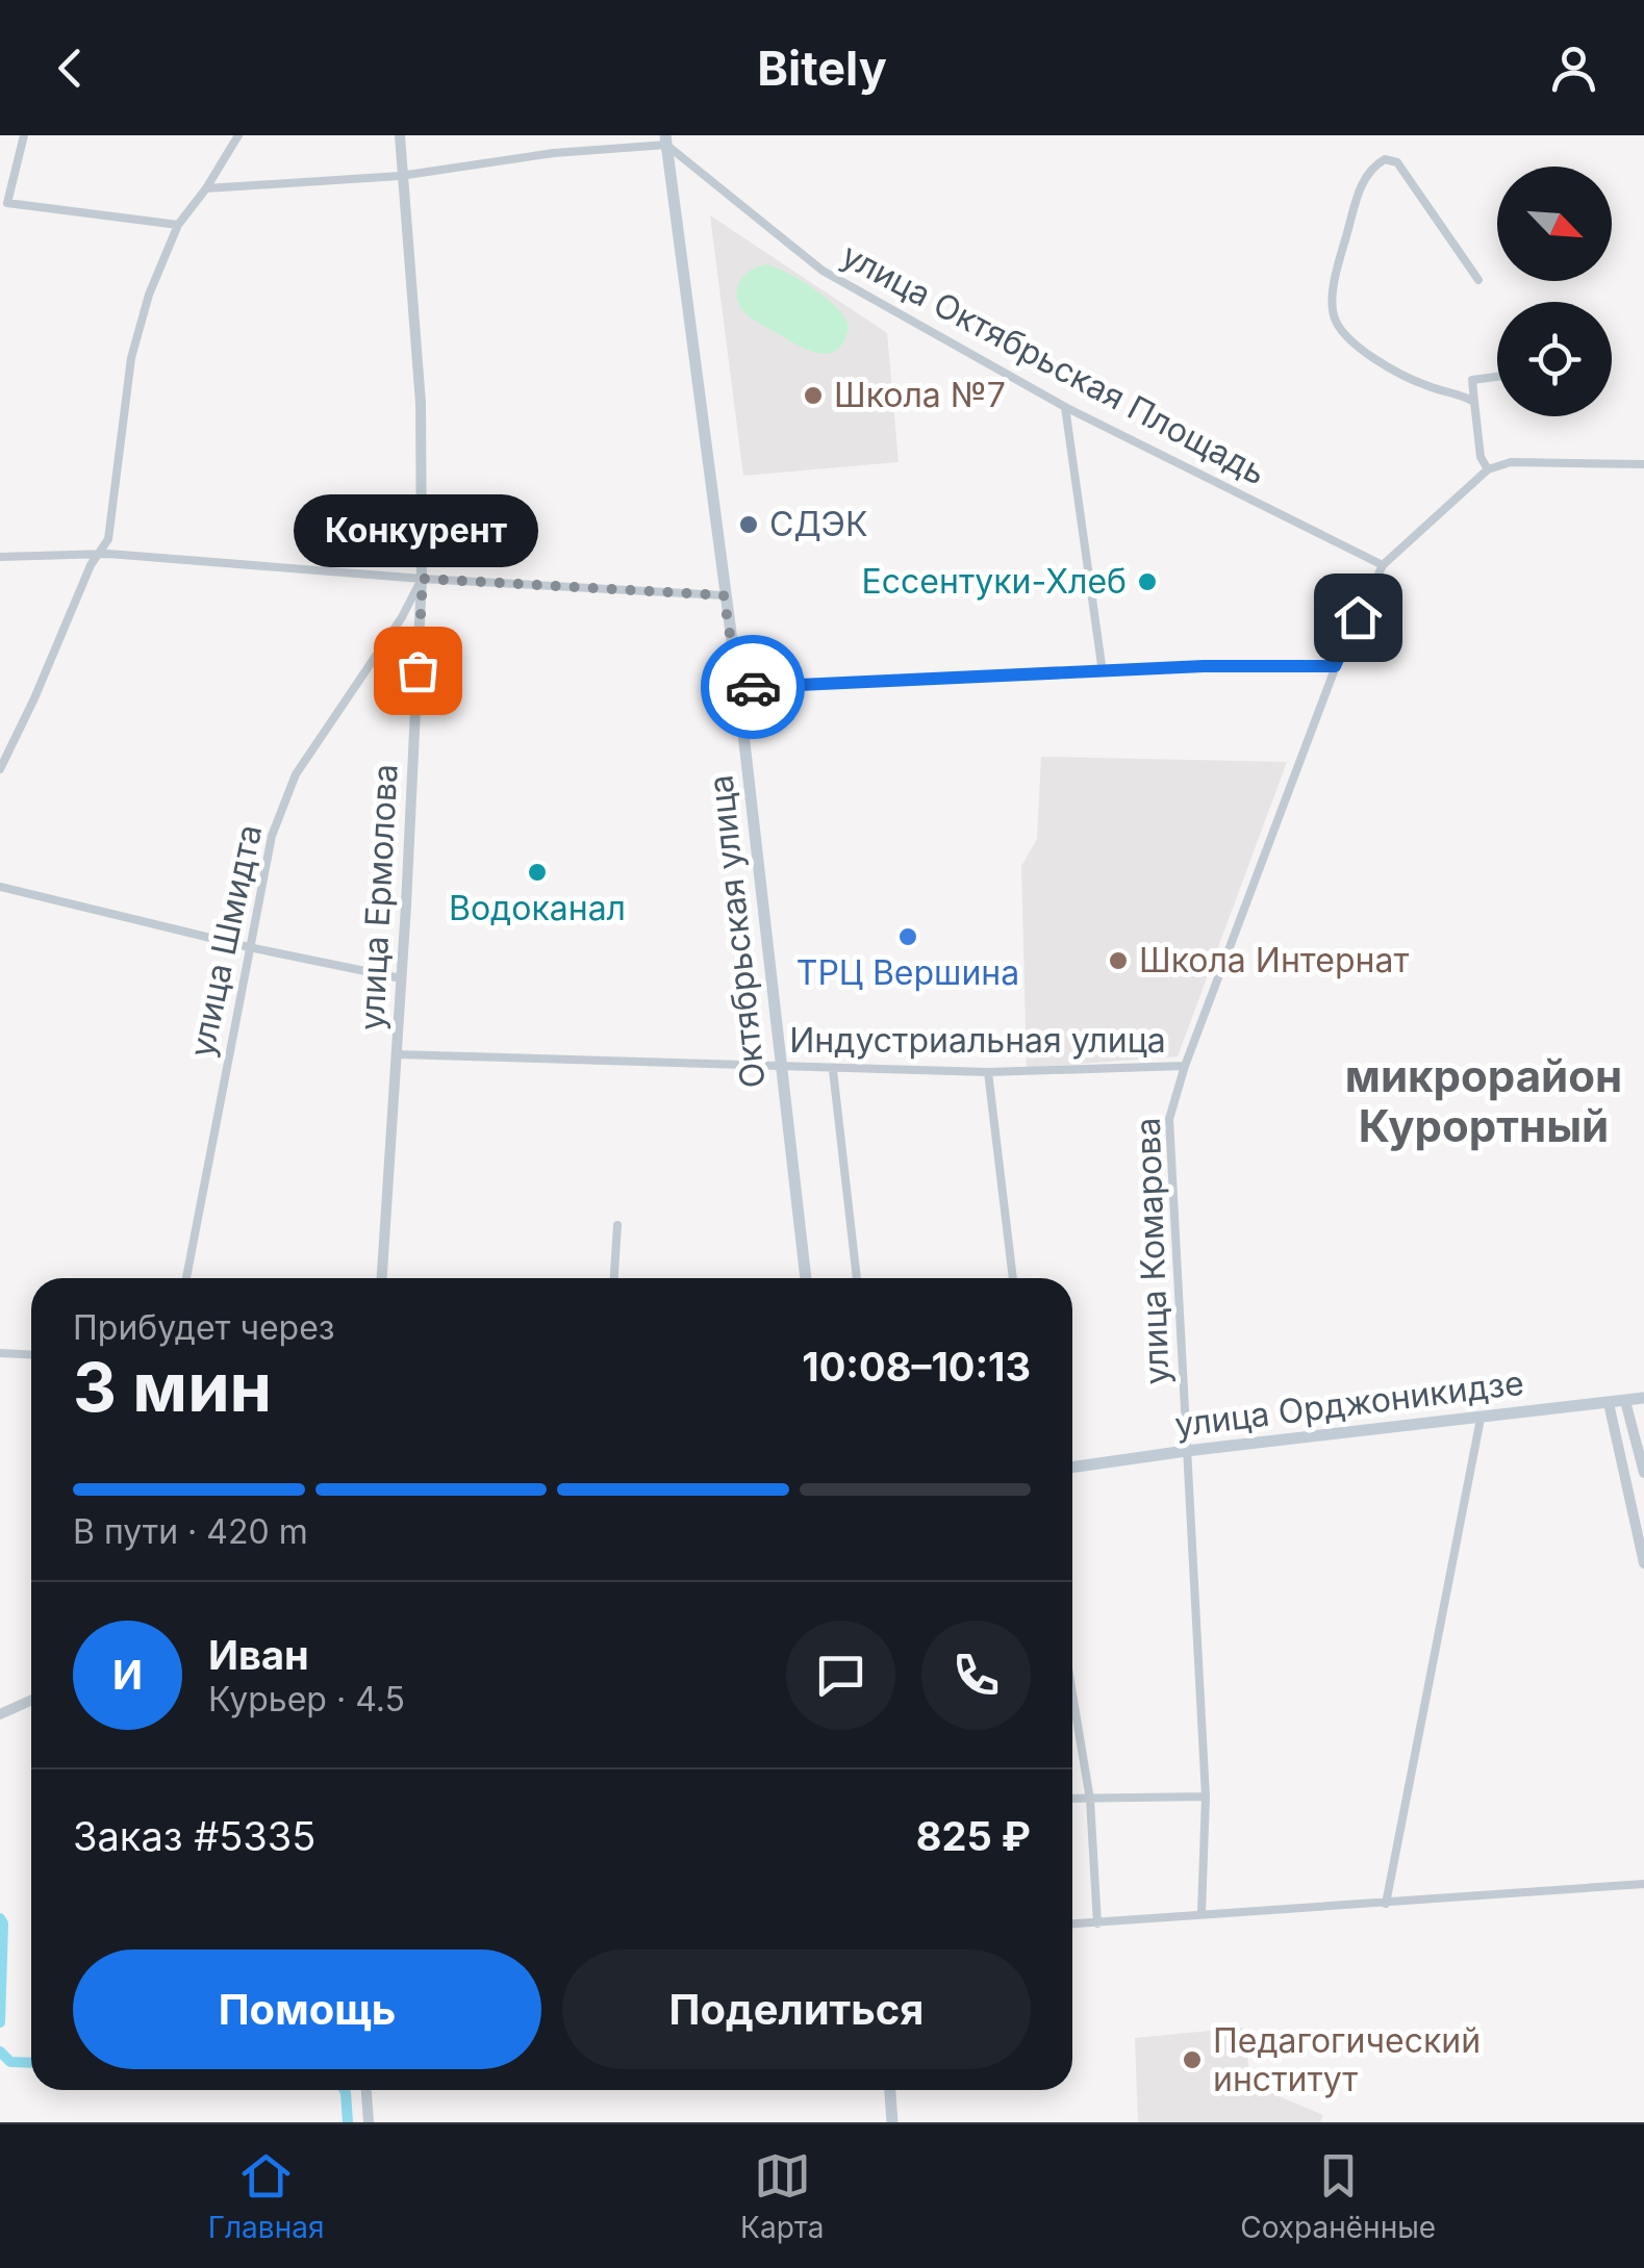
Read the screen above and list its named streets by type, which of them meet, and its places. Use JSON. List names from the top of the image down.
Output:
{
  "streets": {
    "main road": ["Октябрьская улица", "улица Орджоникидзе"],
    "street": [
      "улица Октябрьская Площадь",
      "улица Ермолова",
      "улица Шмидта",
      "Индустриальная улица",
      "улица Комарова"
    ]
  },
  "crossings": [
    ["улица Октябрьская Площадь", "Октябрьская улица"],
    ["улица Октябрьская Площадь", "улица Комарова"],
    ["улица Ермолова", "улица Шмидта"],
    ["улица Ермолова", "Индустриальная улица"],
    ["Октябрьская улица", "Индустриальная улица"],
    ["Индустриальная улица", "улица Комарова"],
    ["улица Комарова", "улица Орджоникидзе"]
  ],
  "districts": ["микрорайон Курортный"],
  "places": [
    "Школа №7",
    "СДЭК",
    "Ессентуки-Хлеб",
    "Конкурент",
    "Водоканал",
    "ТРЦ Вершина",
    "Школа Интернат",
    "Педагогический институт"
  ],
  "north": "bottom right",
  "page": {
    "header": "Bitely",
    "bubble": "Конкурент",
    "heading": ["3 мин", "Прибудет через", "10:08–10:13"],
    "panel": [
      "Иван",
      "Курьер · 4.5",
      "Заказ #5335",
      "825 ₽"
    ],
    "bar": "В пути · 420 m",
    "round": "И",
    "buttons": ["Помощь", "Поделиться"],
    "tabs": ["Главная", "Карта", "Сохранённые"]
  }
}
